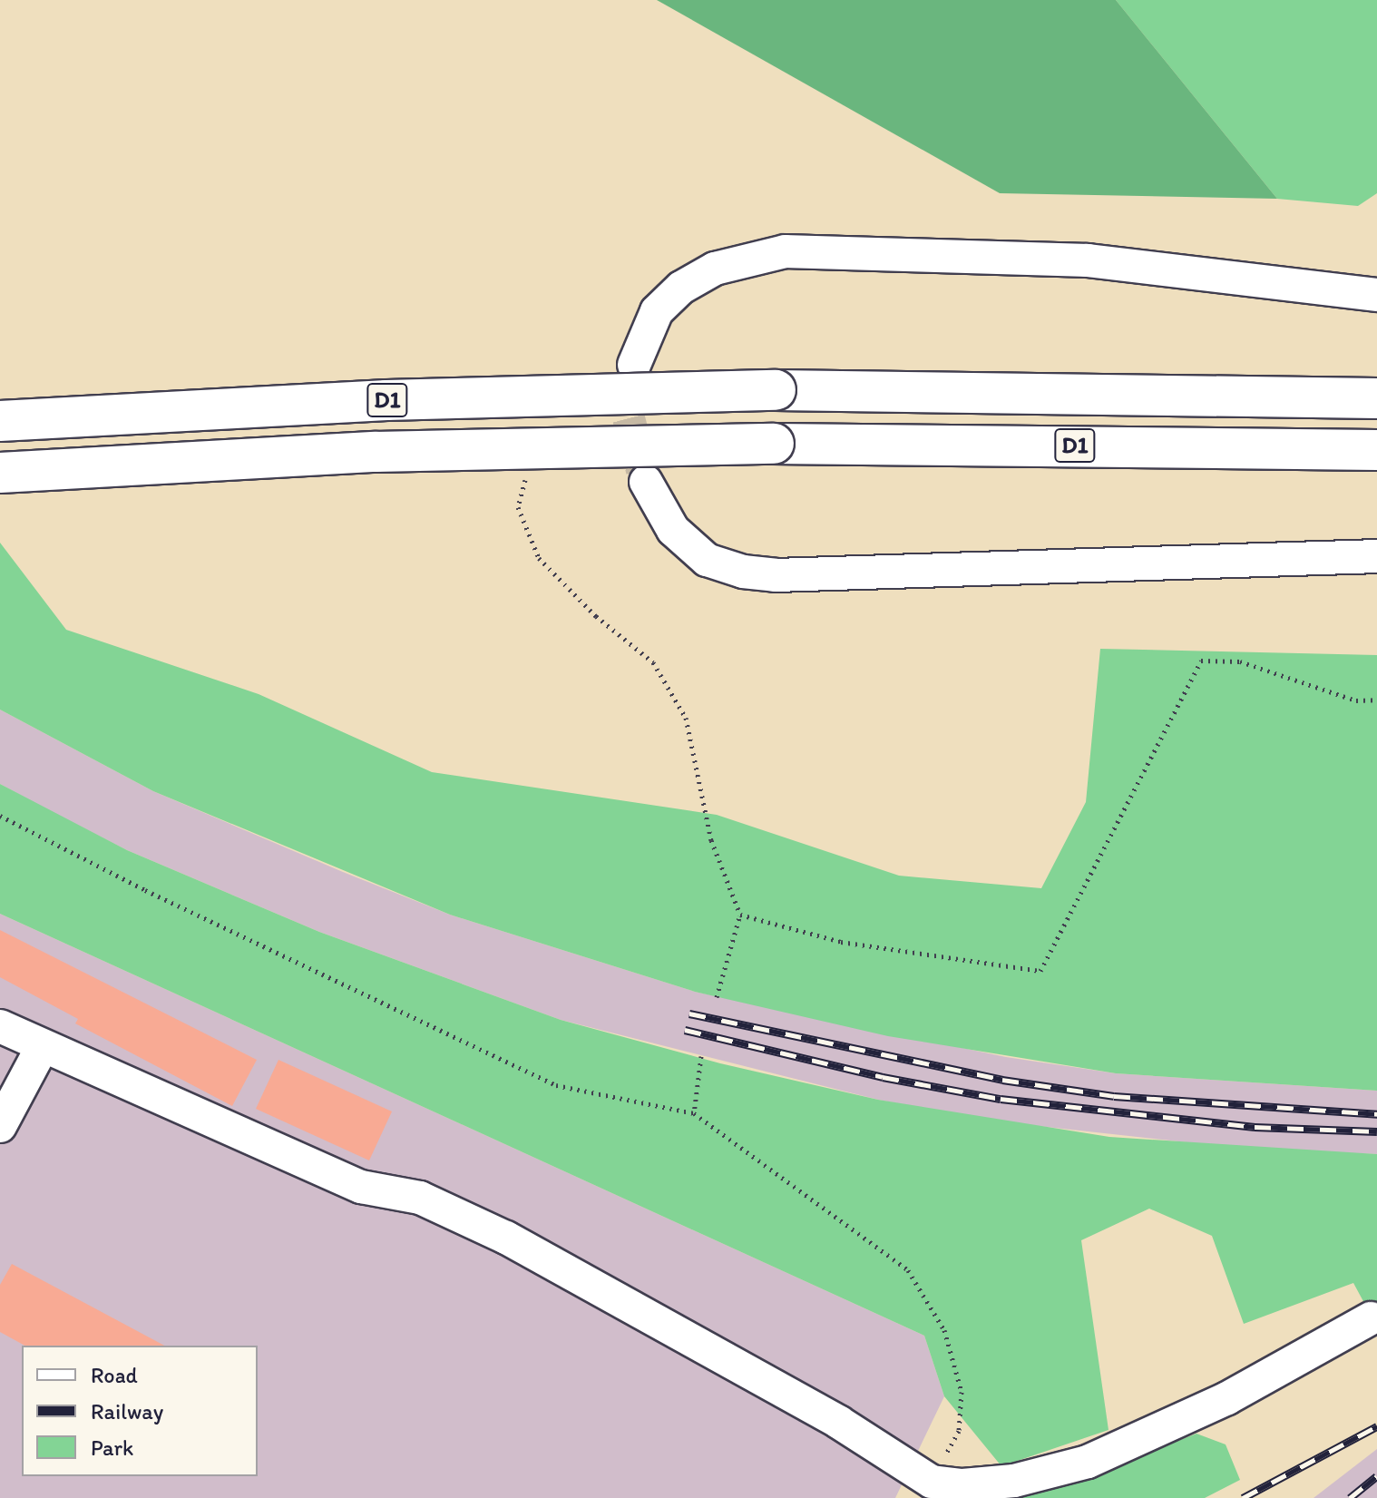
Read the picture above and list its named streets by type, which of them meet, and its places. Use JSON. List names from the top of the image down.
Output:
{
  "streets": {
    "highway": ["D1"]
  },
  "legend": ["Road", "Railway", "Park"]
}
